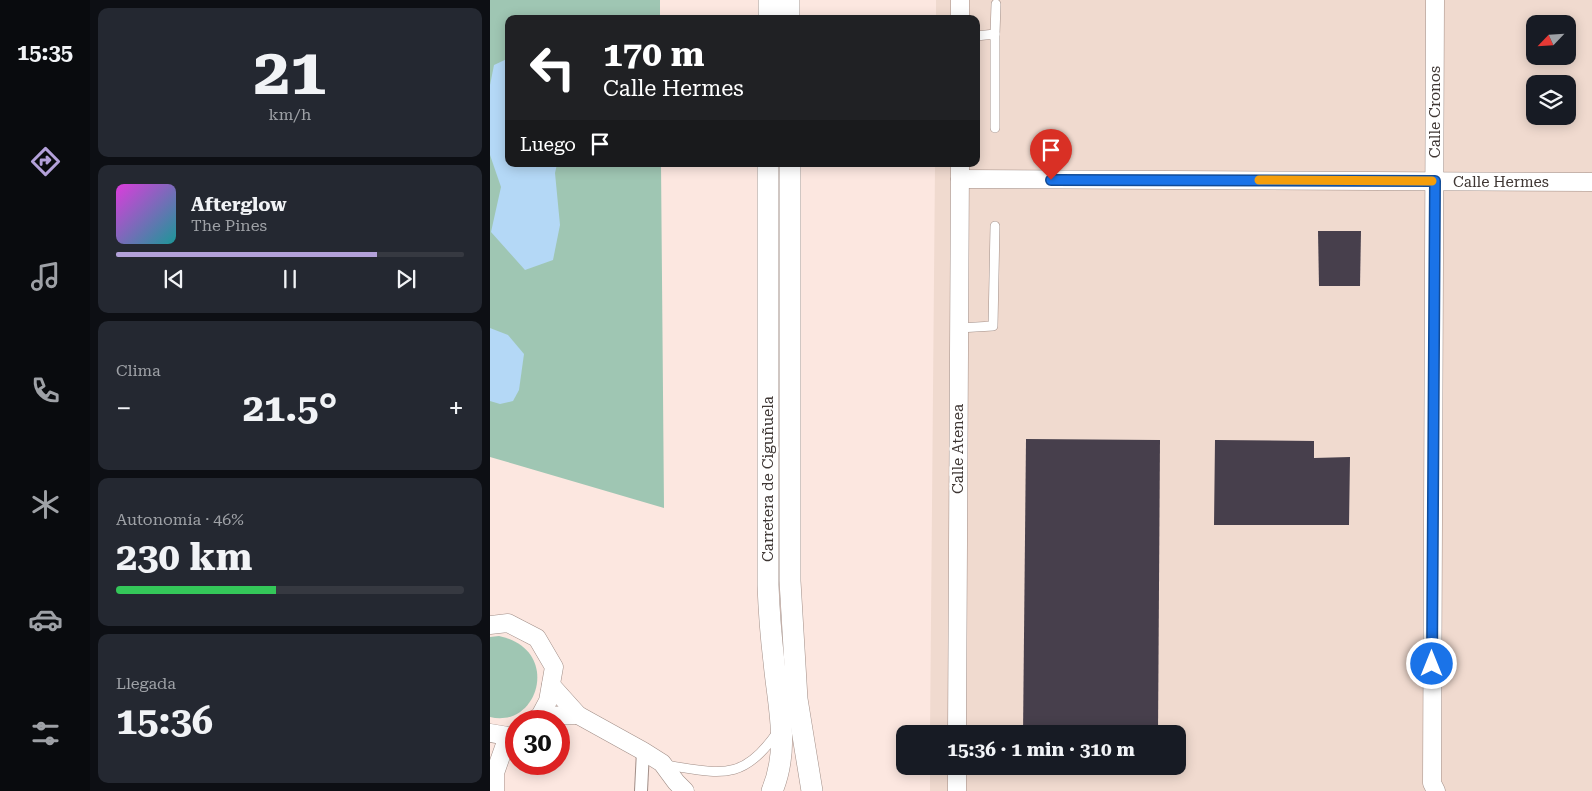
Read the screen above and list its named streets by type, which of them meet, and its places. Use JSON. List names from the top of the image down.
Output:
{
  "streets": {
    "street": [
      "Calle Cronos",
      "Calle Hermes",
      "Calle Atenea",
      "Carretera de Ciguñuela"
    ]
  },
  "crossings": [
    ["Calle Cronos", "Calle Hermes"],
    ["Calle Hermes", "Calle Atenea"]
  ],
  "north": "bottom left",
  "page": {
    "tabs": "15:35",
    "tile": [
      ["21", "km/h"],
      "Clima",
      ["Autonomía · 46%", "230 km"],
      ["Llegada", "15:36"]
    ],
    "turn": ["170 m", "Calle Hermes"],
    "then": "Luego",
    "song": ["Afterglow", "The Pines"],
    "heat": ["−", "21.5°", "+"],
    "limit": "30",
    "trip": "15:36 · 1 min · 310 m"
  }
}
